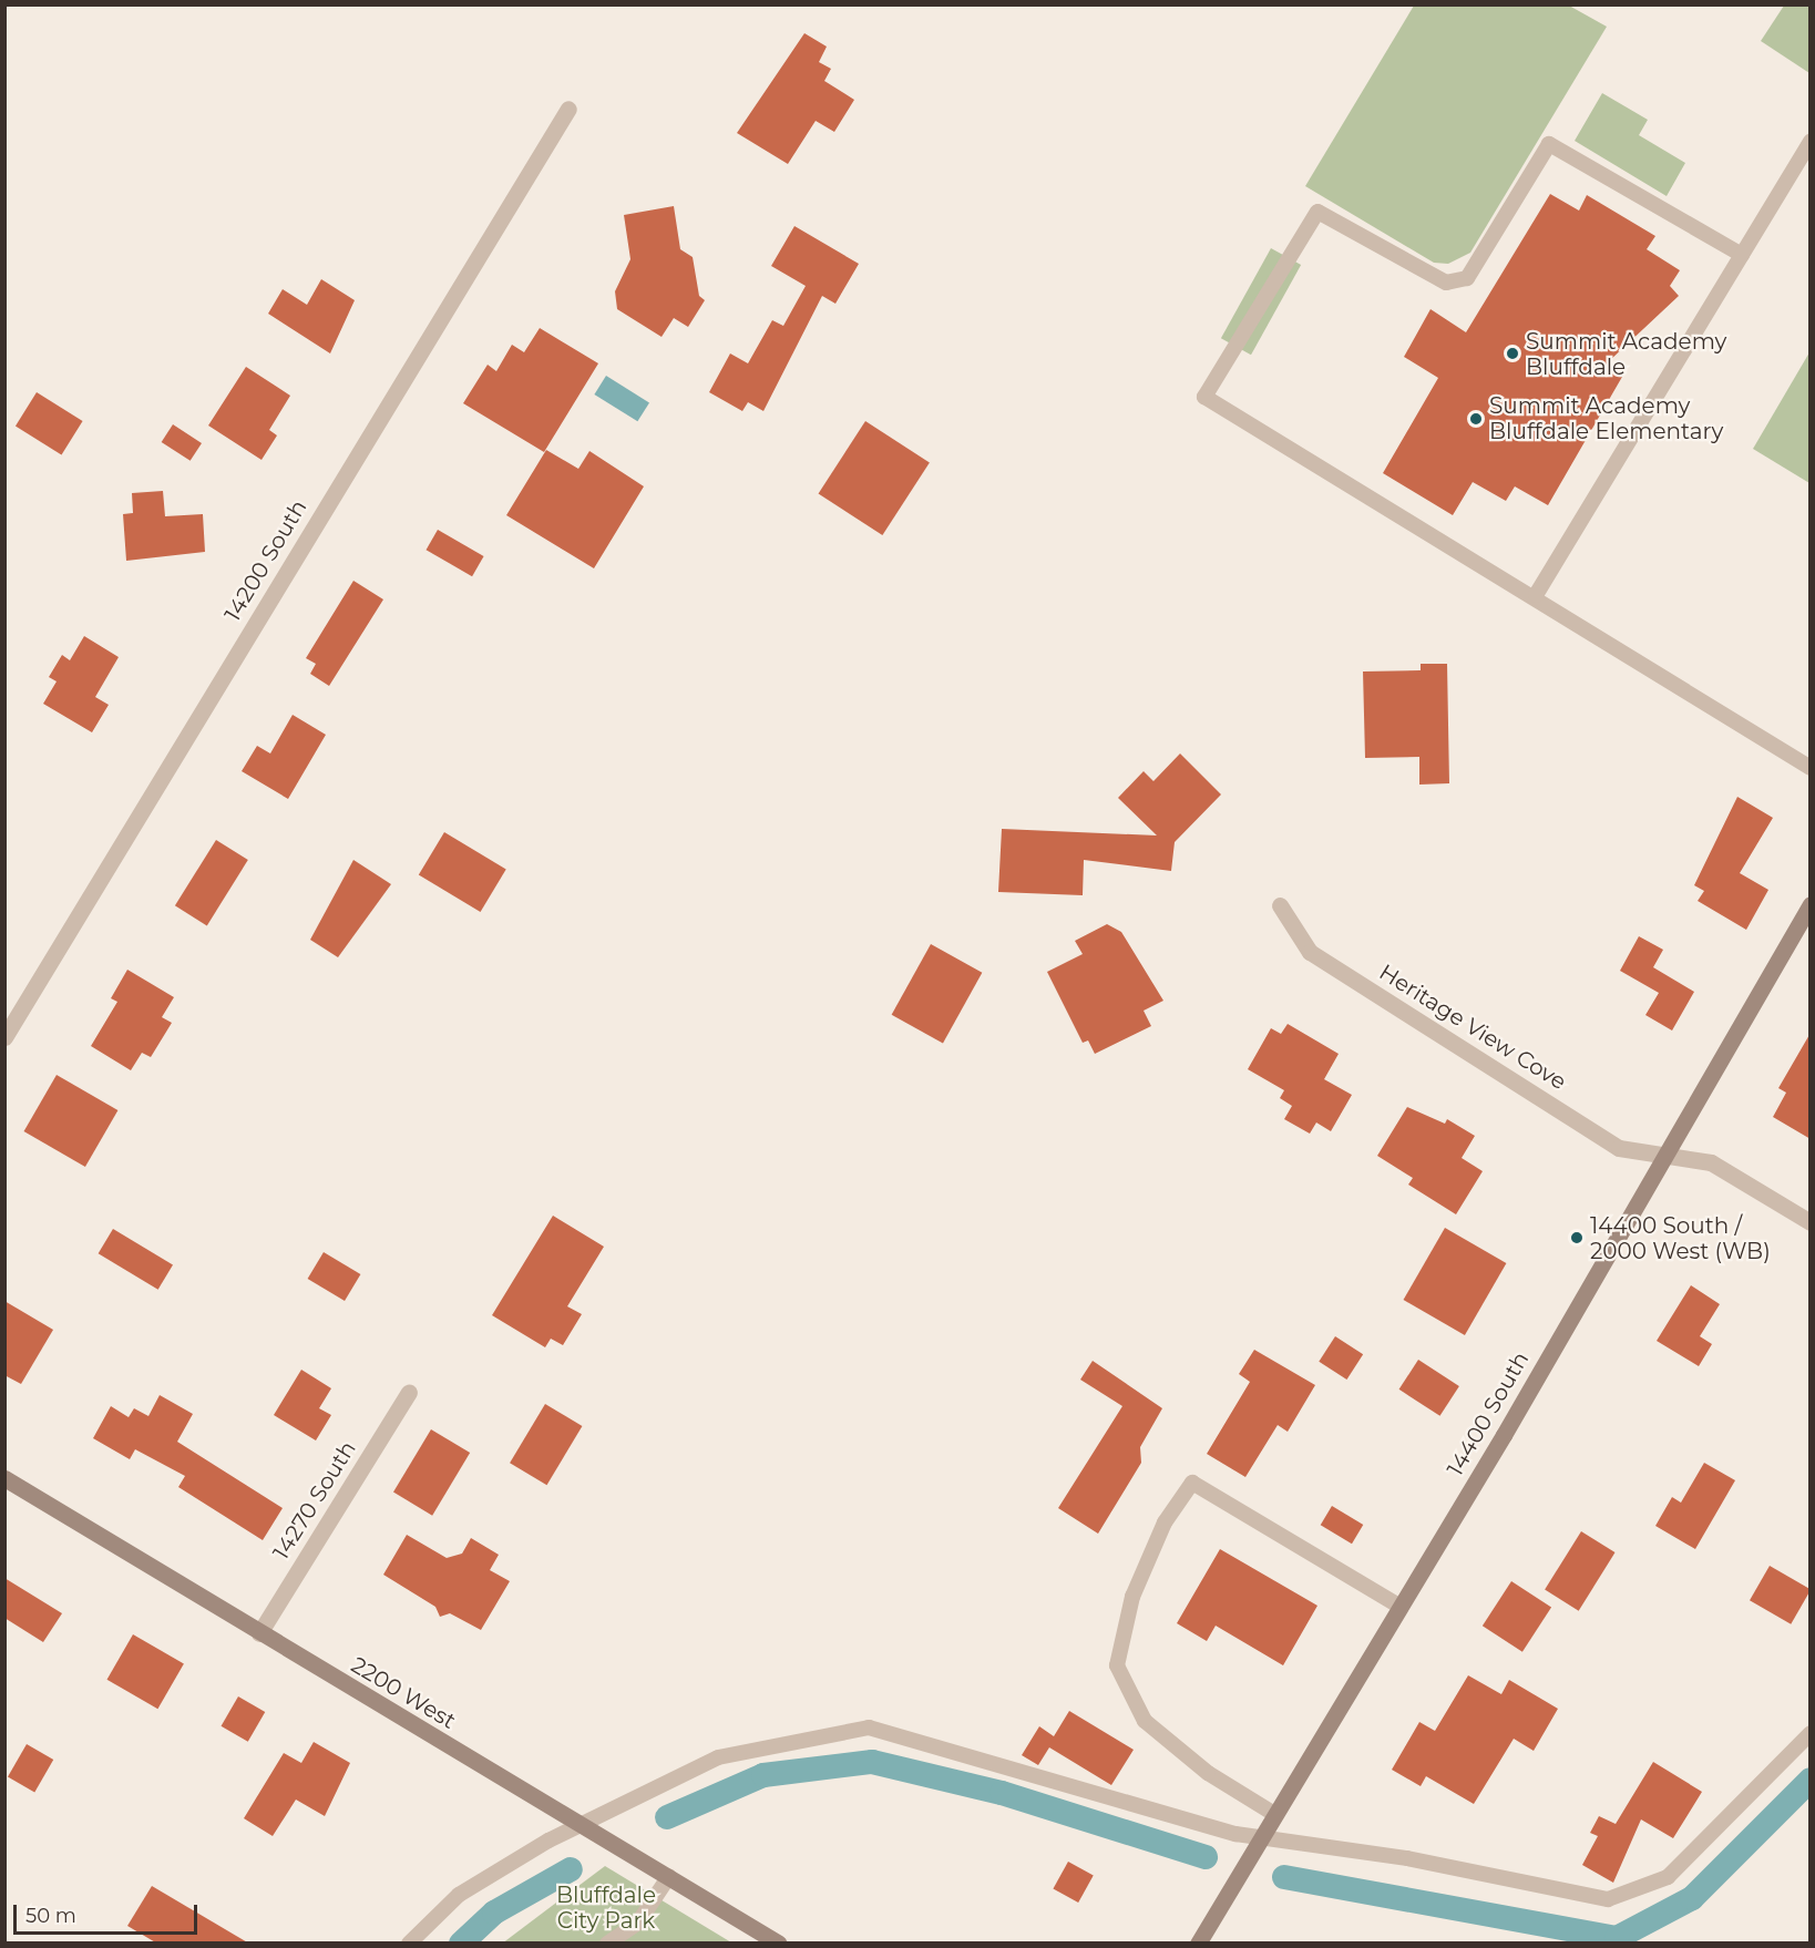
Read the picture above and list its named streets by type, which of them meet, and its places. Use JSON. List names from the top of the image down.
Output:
{
  "streets": {
    "main road": ["14400 South", "2200 West"],
    "street": ["14200 South", "Heritage View Cove", "14270 South"]
  },
  "crossings": [
    ["Heritage View Cove", "14400 South"],
    ["14270 South", "2200 West"]
  ],
  "parks": ["Bluffdale City Park"],
  "places": ["Summit Academy Bluffdale", "Summit Academy Bluffdale Elementary", "14400 South / 2000 West (WB)"],
  "scale_bar": "50 m"
}
